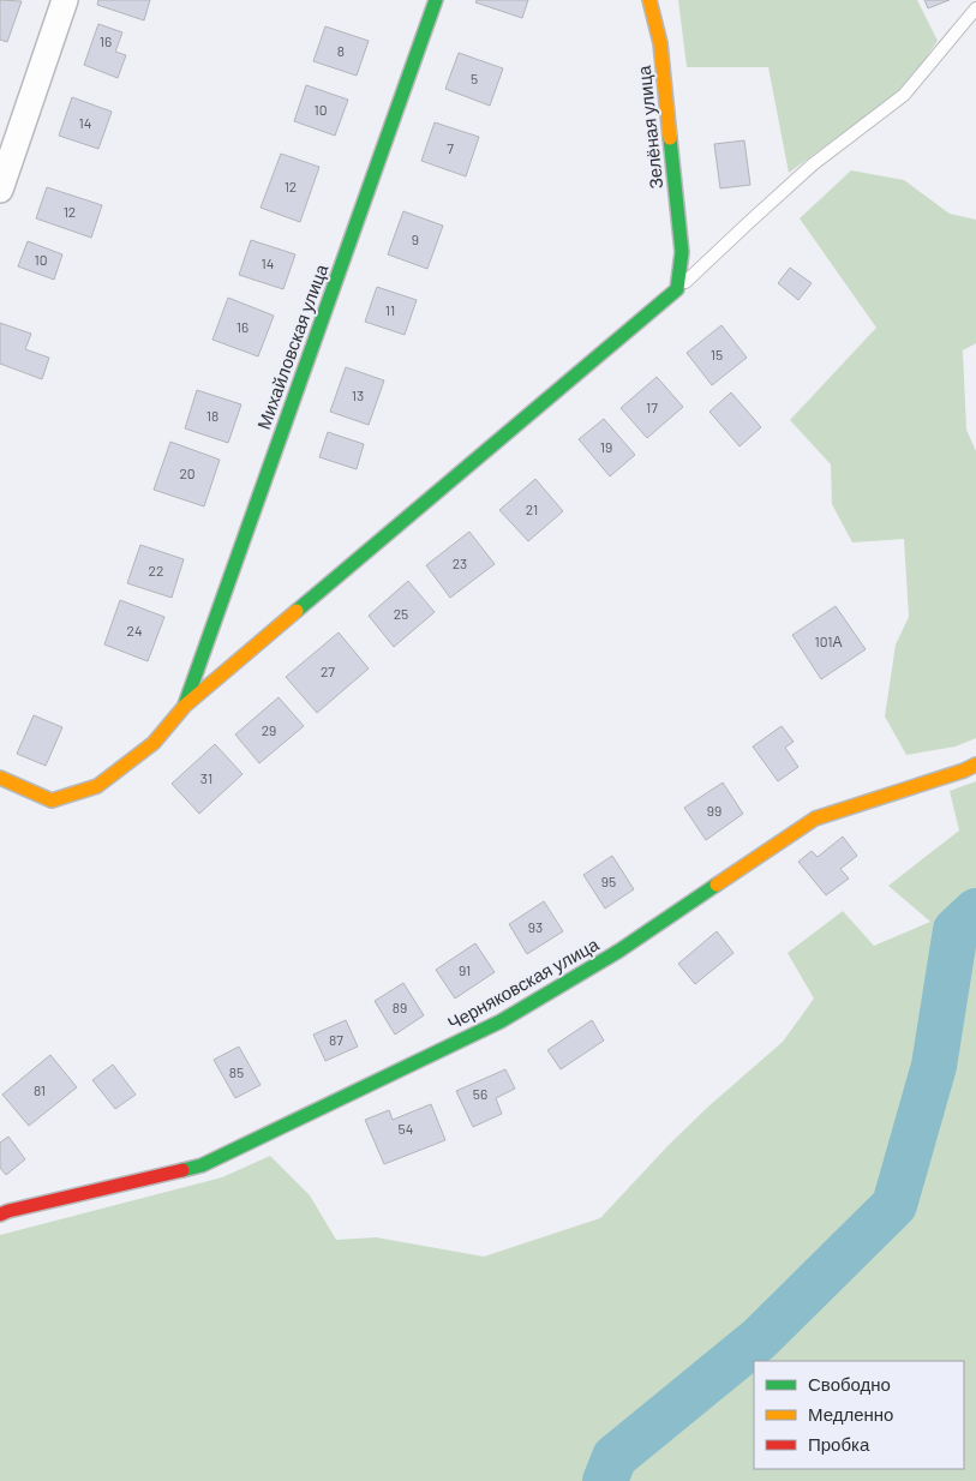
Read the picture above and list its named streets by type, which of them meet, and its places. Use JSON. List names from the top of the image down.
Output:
{
  "streets": {
    "street": ["Зелёная улица", "Михайловская улица", "Черняковская улица"]
  },
  "house_numbers": [
    "16",
    "8",
    "5",
    "10",
    "14",
    "7",
    "12",
    "12",
    "9",
    "10",
    "14",
    "11",
    "16",
    "15",
    "13",
    "17",
    "18",
    "19",
    "20",
    "21",
    "23",
    "22",
    "25",
    "24",
    "101А",
    "27",
    "29",
    "31",
    "99",
    "95",
    "93",
    "91",
    "89",
    "87",
    "85",
    "81",
    "56",
    "54"
  ],
  "legend": ["Свободно", "Медленно", "Пробка"]
}
